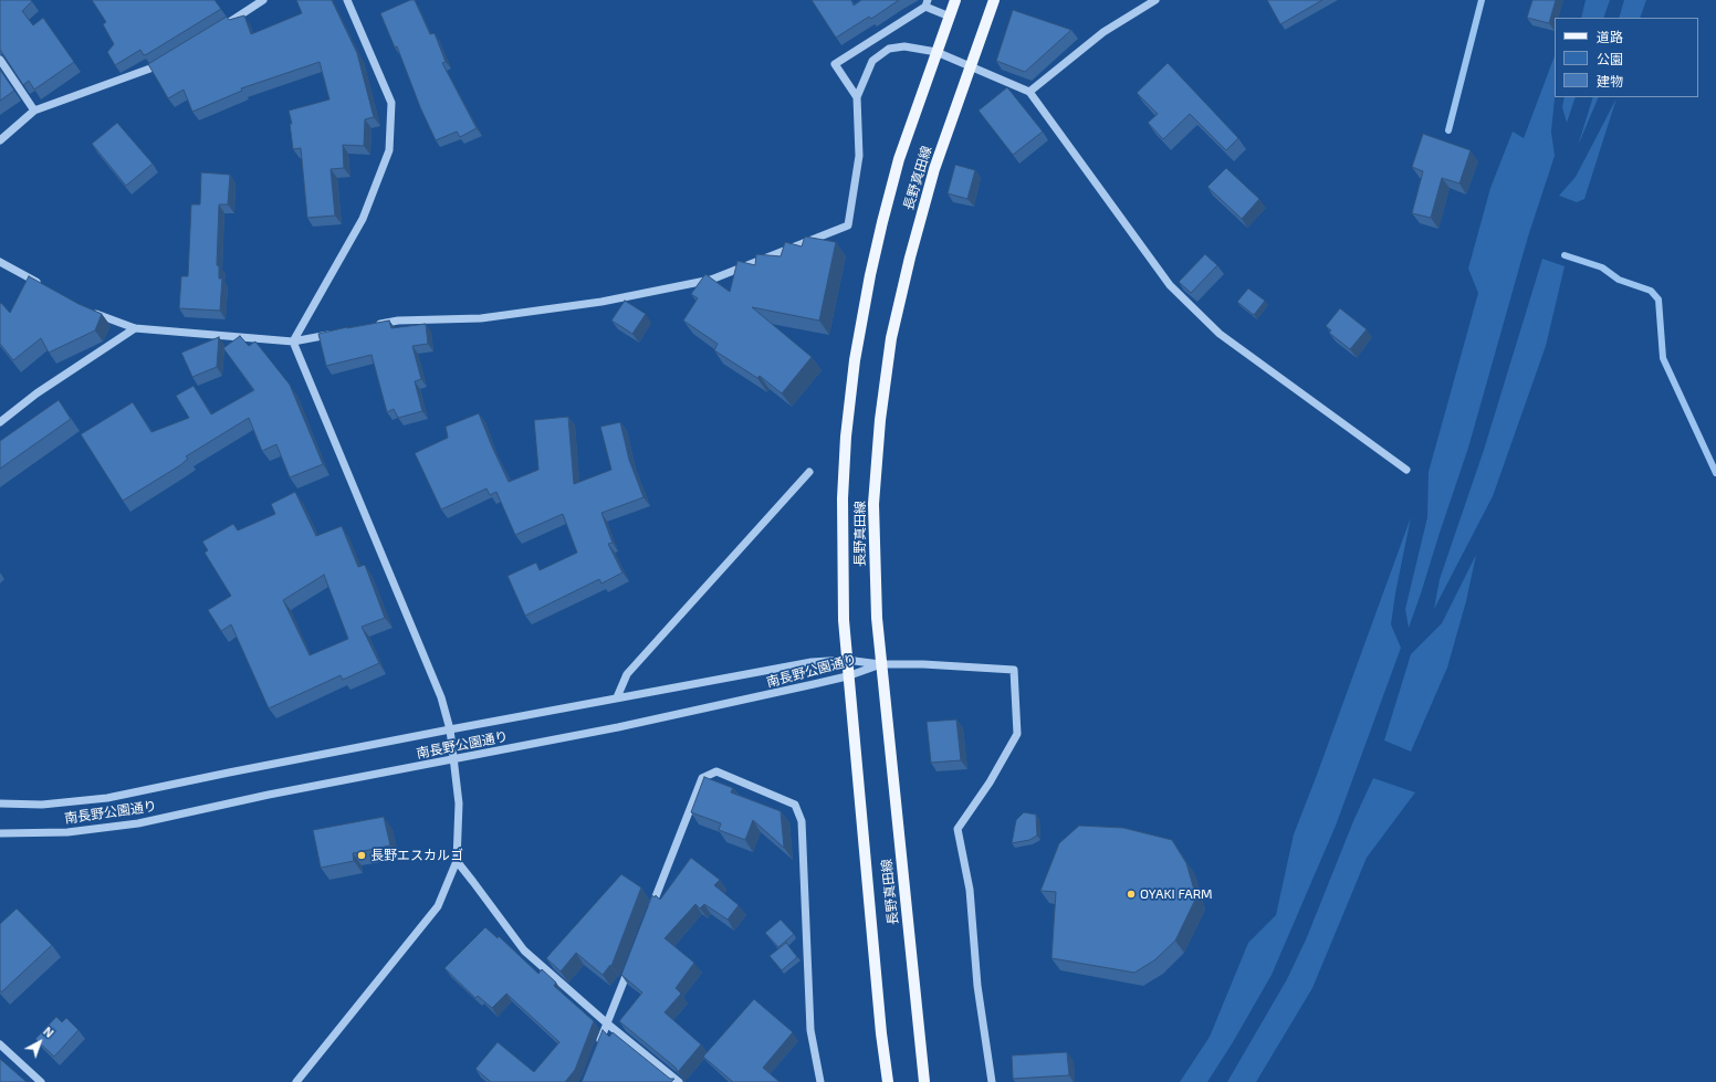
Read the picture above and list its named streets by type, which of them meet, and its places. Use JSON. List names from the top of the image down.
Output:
{
  "streets": {
    "main road": ["長野真田線"],
    "street": ["南長野公園通り"]
  },
  "crossings": [
    ["長野真田線", "南長野公園通り"]
  ],
  "places": ["長野エスカルゴ", "OYAKI FARM"],
  "legend": ["道路", "公園", "建物"],
  "north": "top right"
}
